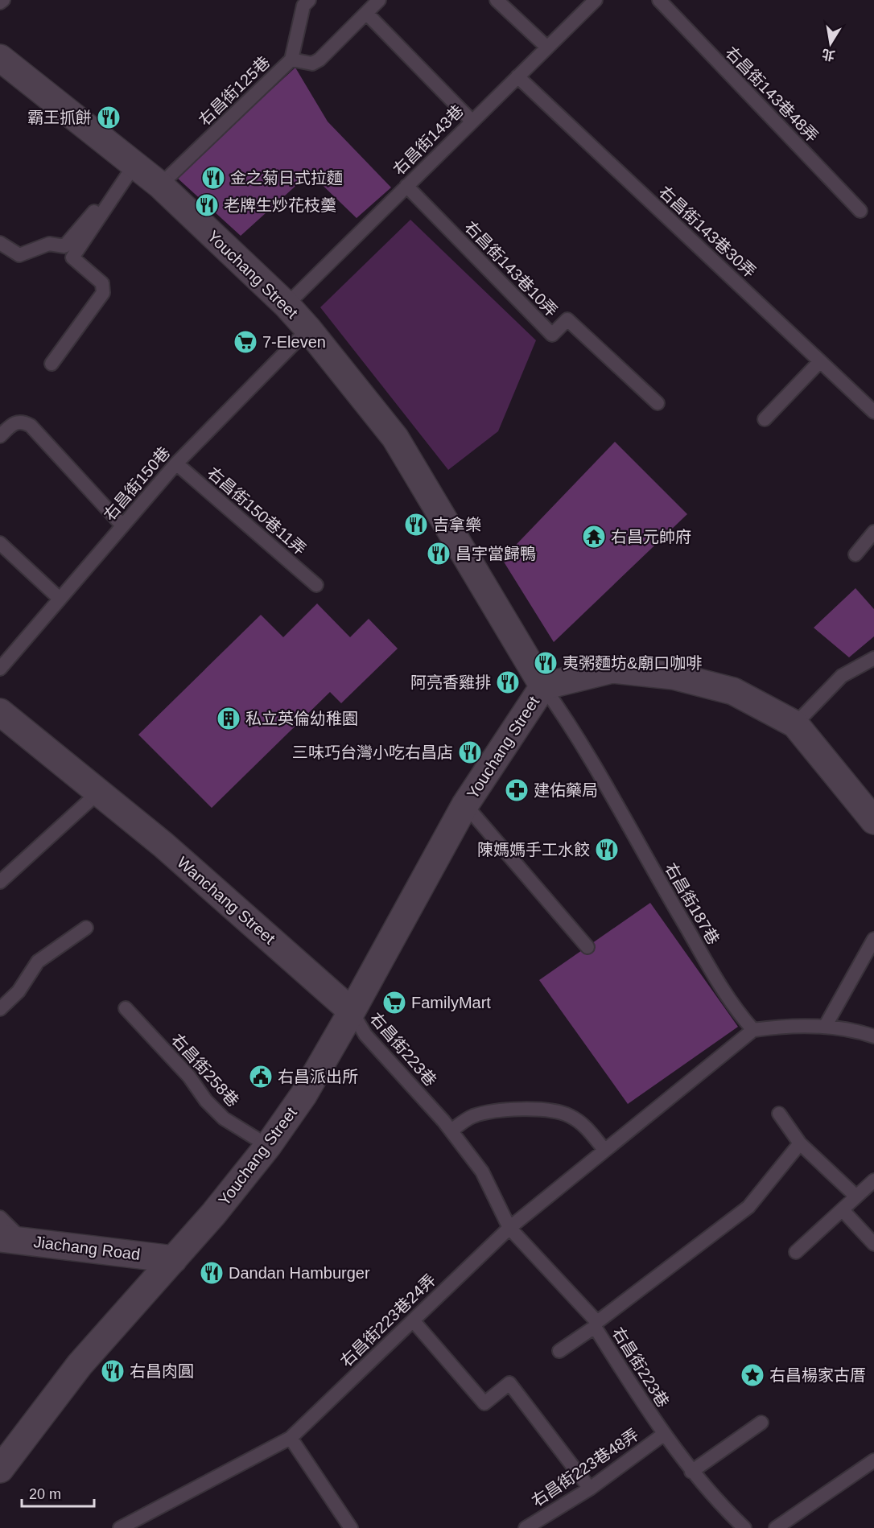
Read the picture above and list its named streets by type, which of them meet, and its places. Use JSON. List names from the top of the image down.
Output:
{
  "streets": {
    "street": ["Youchang Street", "Wanchang Street", "Jiachang Road"],
    "lane": [
      "右昌街125巷",
      "右昌街143巷48弄",
      "右昌街143巷",
      "右昌街143巷30弄",
      "右昌街143巷10弄",
      "右昌街150巷",
      "右昌街150巷11弄",
      "右昌街187巷",
      "右昌街223巷",
      "右昌街258巷",
      "右昌街223巷24弄",
      "右昌街223巷48弄"
    ]
  },
  "crossings": [
    ["右昌街125巷", "Youchang Street"],
    ["右昌街143巷", "右昌街143巷30弄"],
    ["右昌街143巷", "右昌街143巷10弄"],
    ["右昌街143巷", "Youchang Street"],
    ["Youchang Street", "右昌街150巷"],
    ["Youchang Street", "Wanchang Street"],
    ["Youchang Street", "右昌街187巷"],
    ["Youchang Street", "右昌街223巷"],
    ["Youchang Street", "右昌街258巷"],
    ["Youchang Street", "Jiachang Road"],
    ["右昌街150巷", "右昌街150巷11弄"],
    ["Wanchang Street", "右昌街223巷"],
    ["右昌街223巷", "右昌街223巷24弄"],
    ["右昌街223巷", "右昌街223巷48弄"]
  ],
  "places": {
    "restaurant": [
      "霸王抓餅",
      "金之菊日式拉麵",
      "老牌生炒花枝羹",
      "吉拿樂",
      "昌宇當歸鴨",
      "夷粥麵坊&廟口咖啡",
      "阿亮香雞排",
      "三味巧台灣小吃右昌店",
      "陳媽媽手工水餃",
      "Dandan Hamburger",
      "右昌肉圓"
    ],
    "supermarket": ["7-Eleven", "FamilyMart"],
    "temple": ["右昌元帥府"],
    "building": ["私立英倫幼稚園"],
    "pharmacy": ["建佑藥局"],
    "public building": ["右昌派出所"],
    "place": ["右昌楊家古厝"]
  },
  "scale_bar": "20 m",
  "north": "bottom"
}
